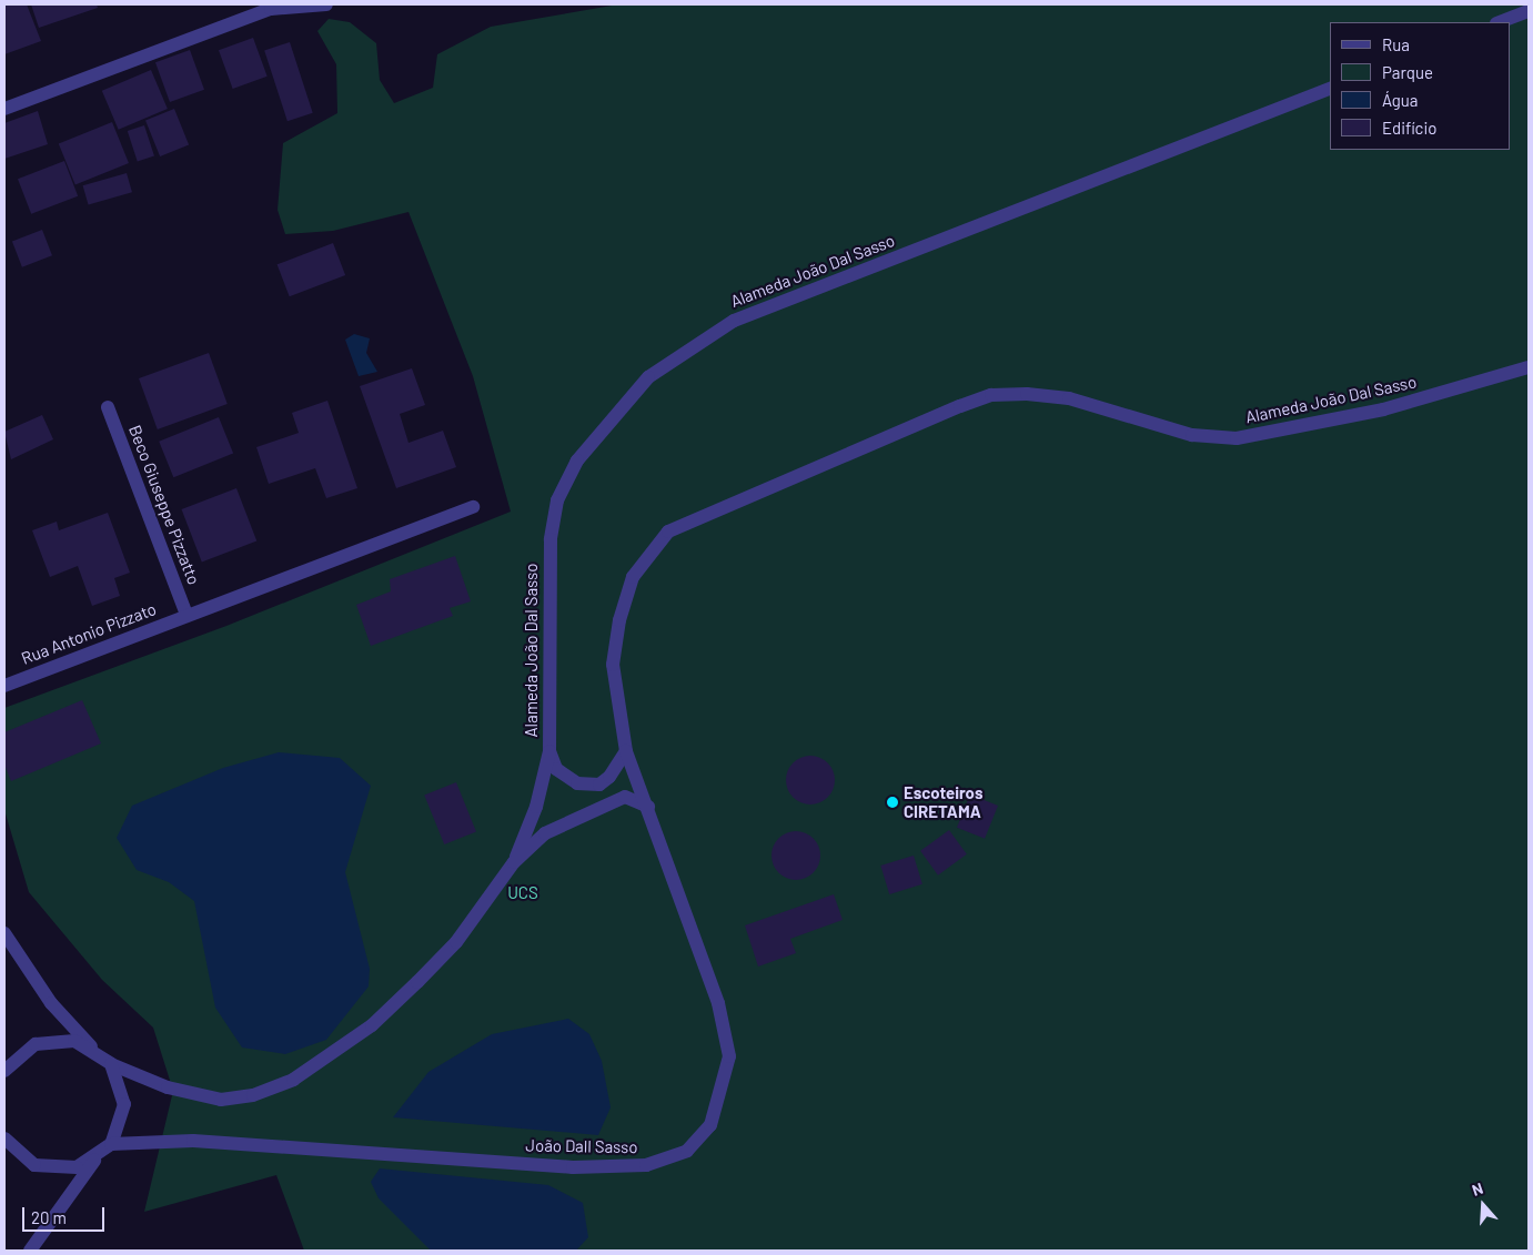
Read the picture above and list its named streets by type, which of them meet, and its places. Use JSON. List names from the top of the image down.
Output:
{
  "streets": {
    "street": [
      "Alameda João Dal Sasso",
      "Beco Giuseppe Pizzatto",
      "Rua Antonio Pizzato",
      "João Dall Sasso"
    ]
  },
  "crossings": [
    ["Alameda João Dal Sasso", "João Dall Sasso"],
    ["Beco Giuseppe Pizzatto", "Rua Antonio Pizzato"]
  ],
  "parks": ["UCS"],
  "places": ["Escoteiros CIRETAMA"],
  "legend": [
    "Rua",
    "Parque",
    "Água",
    "Edifício"
  ],
  "scale_bar": "20 m",
  "north": "top"
}
